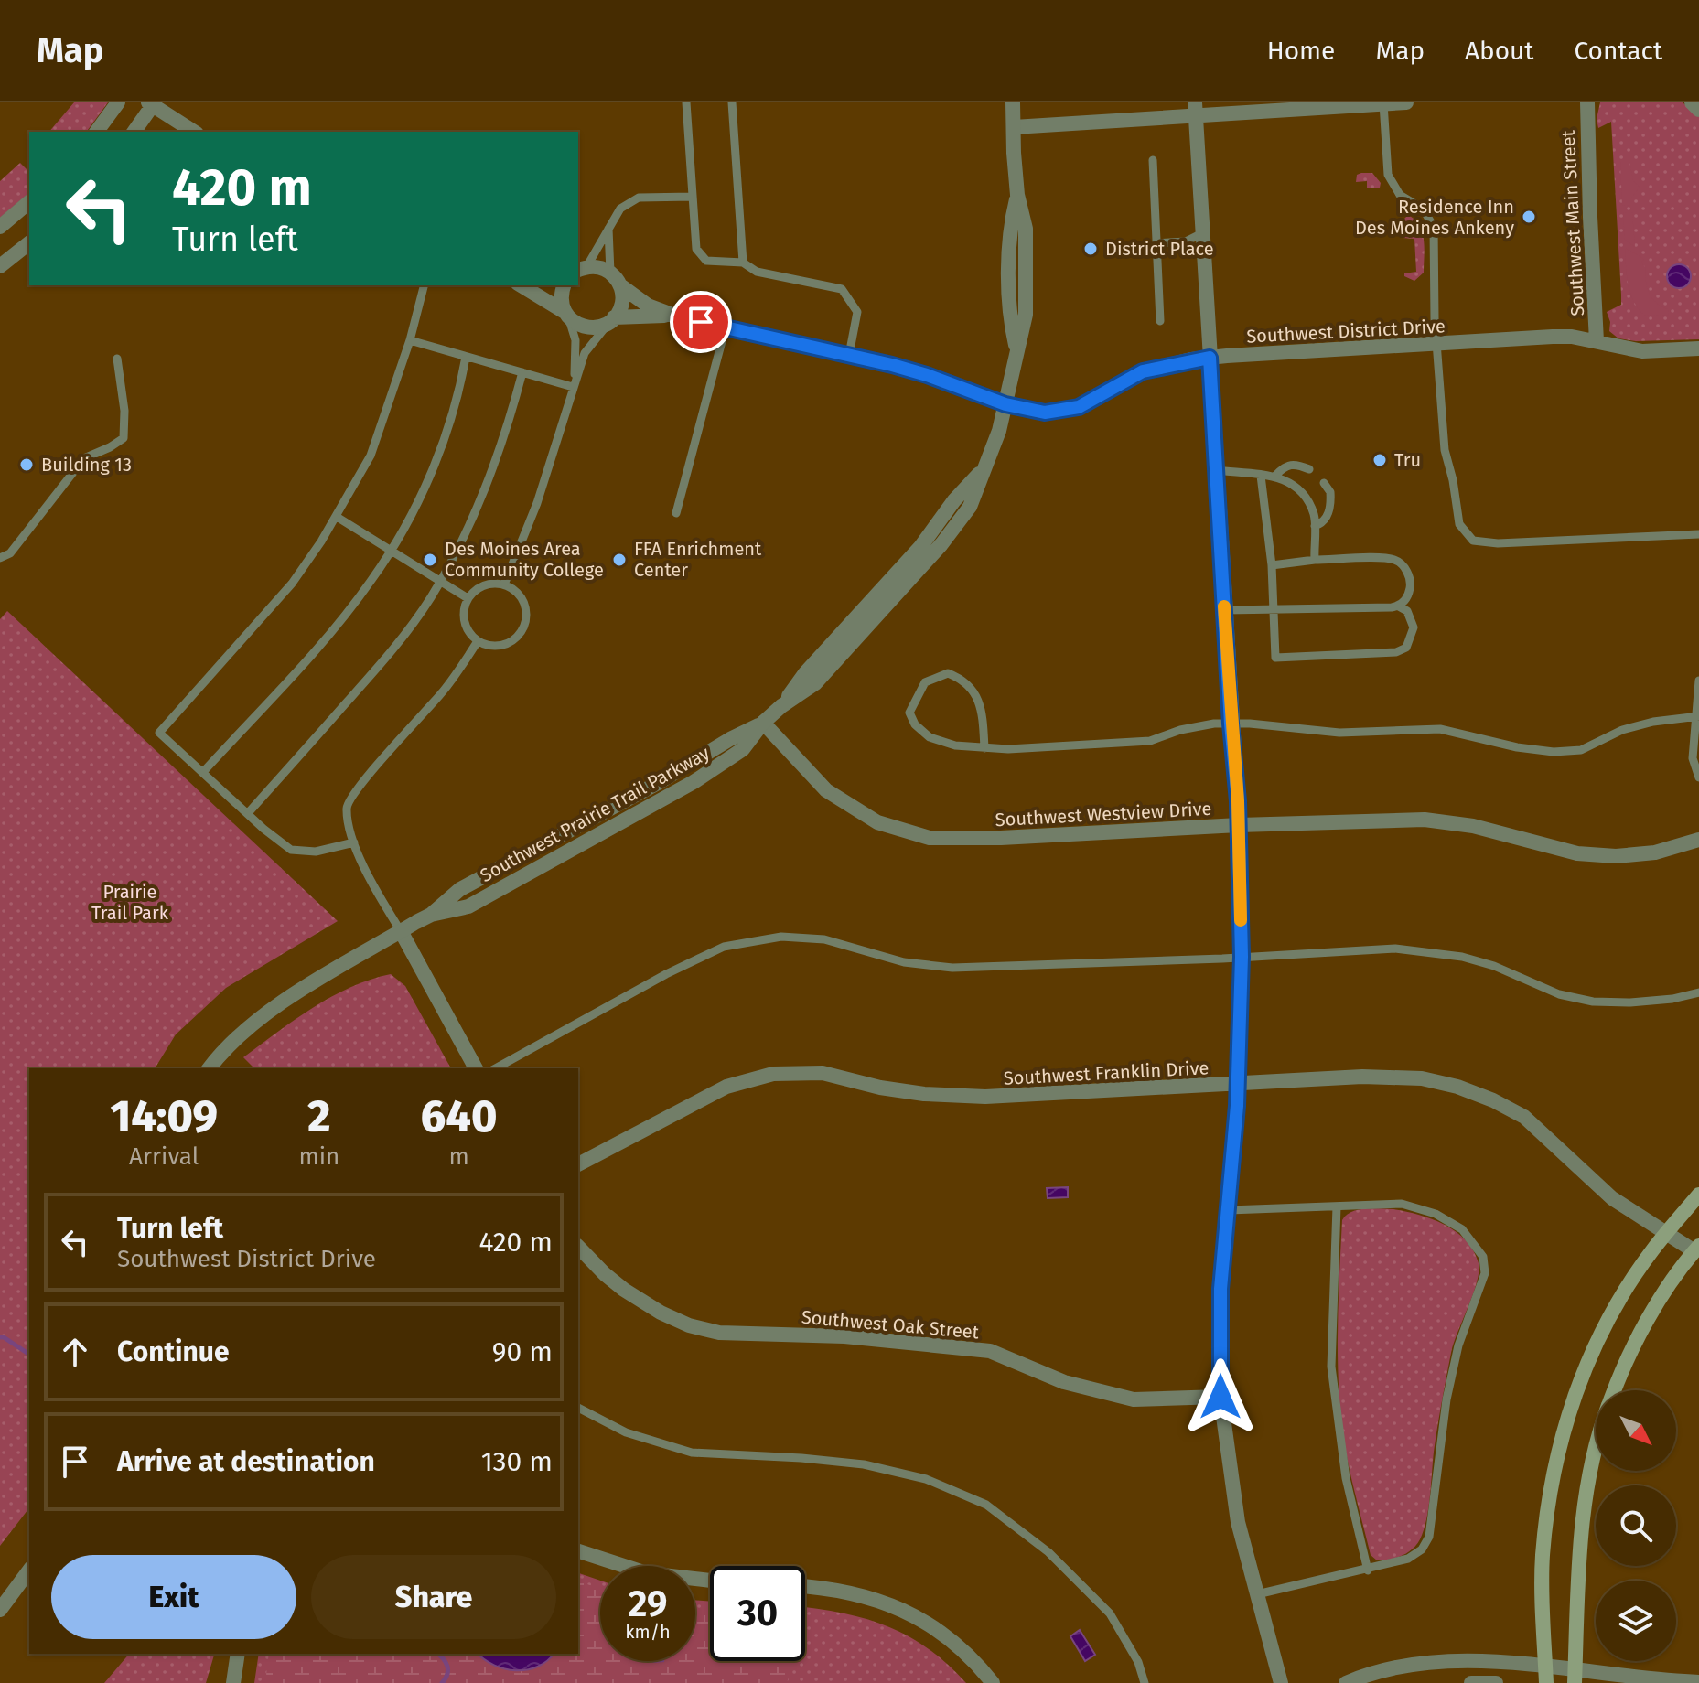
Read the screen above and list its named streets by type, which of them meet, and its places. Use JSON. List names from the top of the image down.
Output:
{
  "streets": {
    "street": [
      "Southwest Main Street",
      "Southwest District Drive",
      "Southwest Prairie Trail Parkway",
      "Southwest Westview Drive",
      "Southwest Franklin Drive",
      "Southwest Oak Street"
    ]
  },
  "crossings": [
    ["Southwest Main Street", "Southwest District Drive"],
    ["Southwest District Drive", "Southwest Prairie Trail Parkway"],
    ["Southwest Prairie Trail Parkway", "Southwest Westview Drive"]
  ],
  "parks": ["Prairie Trail Park"],
  "places": [
    "Residence Inn Des Moines Ankeny",
    "District Place",
    "Tru",
    "Building 13",
    "Des Moines Area Community College",
    "FFA Enrichment Center"
  ],
  "north": "bottom right",
  "page": {
    "header": "Map",
    "nav": [
      "Home",
      "Map",
      "About",
      "Contact"
    ],
    "turn": ["420 m", "Turn left"],
    "eta": [
      "14:09",
      "Arrival",
      "2",
      "min",
      "640",
      "m"
    ],
    "list": [
      {
        "name": "Turn left",
        "note": "Southwest District Drive",
        "value": "420 m"
      },
      {
        "name": "Continue",
        "value": "90 m"
      },
      {
        "name": "Arrive at destination",
        "value": "130 m"
      }
    ],
    "buttons": ["Exit", "Share"],
    "speed": "29 km/h",
    "limit": "30"
  }
}
